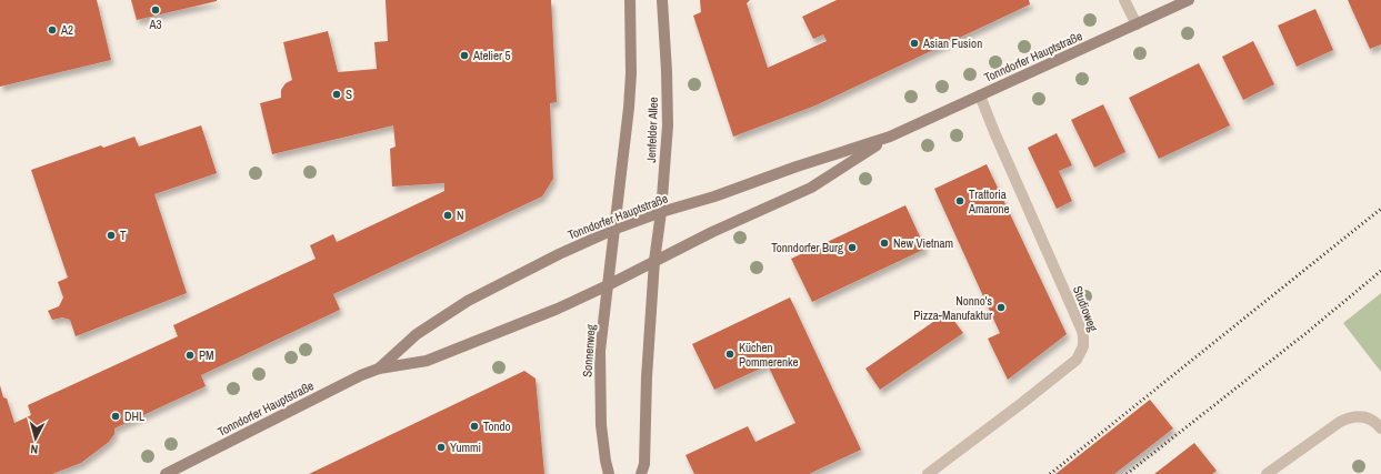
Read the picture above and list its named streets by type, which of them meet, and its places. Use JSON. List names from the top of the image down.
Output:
{
  "streets": {
    "main road": ["Tonndorfer Hauptstraße", "Jenfelder Allee", "Sonnenweg"],
    "street": ["Studioweg"]
  },
  "crossings": [
    ["Tonndorfer Hauptstraße", "Jenfelder Allee"],
    ["Tonndorfer Hauptstraße", "Studioweg"],
    ["Tonndorfer Hauptstraße", "Sonnenweg"],
    ["Jenfelder Allee", "Sonnenweg"]
  ],
  "places": [
    "A3",
    "A2",
    "Asian Fusion",
    "Atelier 5",
    "S",
    "Trattoria Amarone",
    "N",
    "T",
    "New Vietnam",
    "Tonndorfer Burg",
    "Nonno's Pizza-Manufaktur",
    "Küchen Pommerenke",
    "PM",
    "DHL",
    "Tondo",
    "Yummi"
  ],
  "north": "bottom"
}
